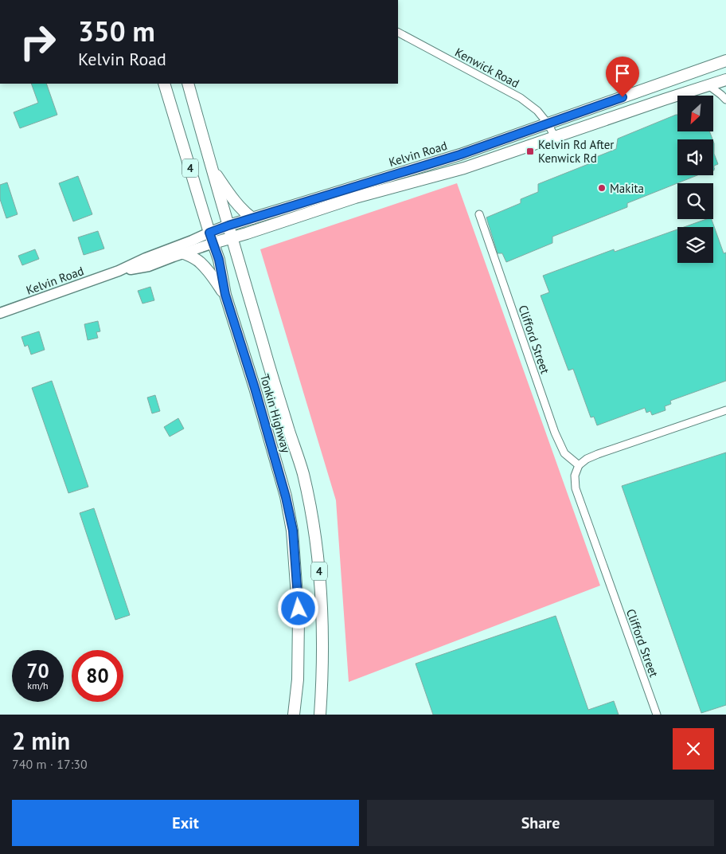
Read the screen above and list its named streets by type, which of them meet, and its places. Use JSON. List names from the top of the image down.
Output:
{
  "streets": {
    "main road": ["Kelvin Road", "4", "Tonkin Highway"],
    "street": ["Kenwick Road", "Clifford Street"]
  },
  "crossings": [
    ["Kenwick Road", "Kelvin Road"],
    ["Kelvin Road", "Tonkin Highway"]
  ],
  "places": {
    "transit": ["Kelvin Rd After Kenwick Rd"],
    "other": ["Makita"]
  },
  "north": "bottom left",
  "page": {
    "turn": ["350 m", "Kelvin Road"],
    "speed": "70 km/h",
    "limit": "80",
    "heading": ["2 min", "740 m · 17:30"],
    "buttons": ["Exit", "Share"]
  }
}
